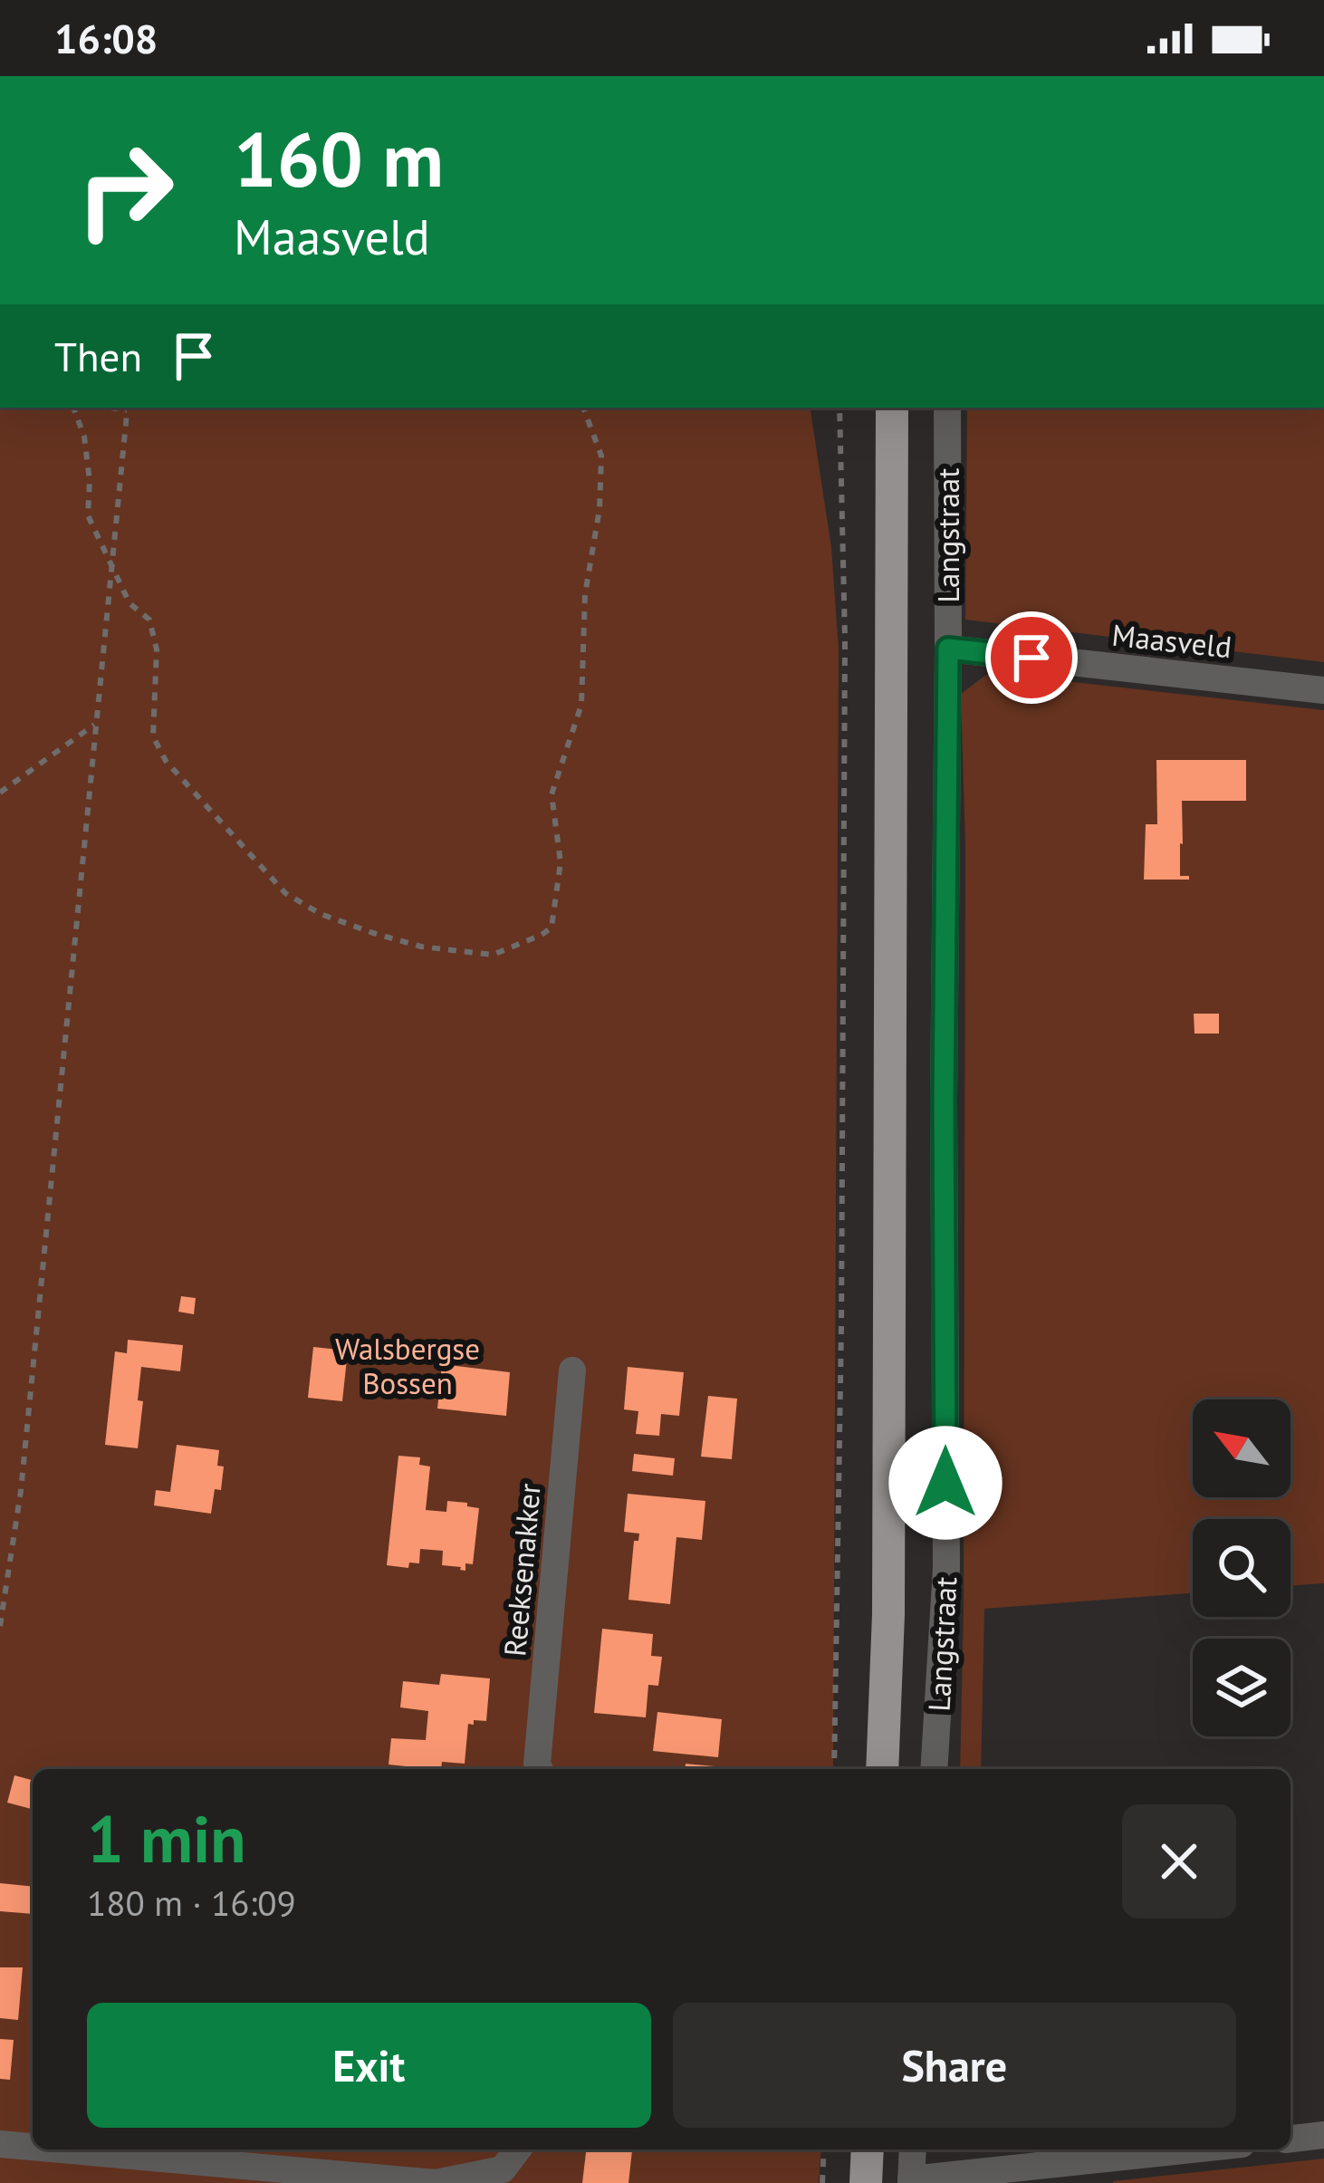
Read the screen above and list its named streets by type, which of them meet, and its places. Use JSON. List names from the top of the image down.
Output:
{
  "streets": {
    "main road": ["Langstraat"],
    "street": ["Maasveld", "Reeksenakker"]
  },
  "crossings": [
    ["Langstraat", "Maasveld"]
  ],
  "parks": ["Walsbergse Bossen"],
  "north": "top left",
  "page": {
    "status": "16:08",
    "turn": ["160 m", "Maasveld"],
    "then": "Then",
    "heading": ["1 min", "180 m · 16:09"],
    "buttons": ["Exit", "Share"]
  }
}
